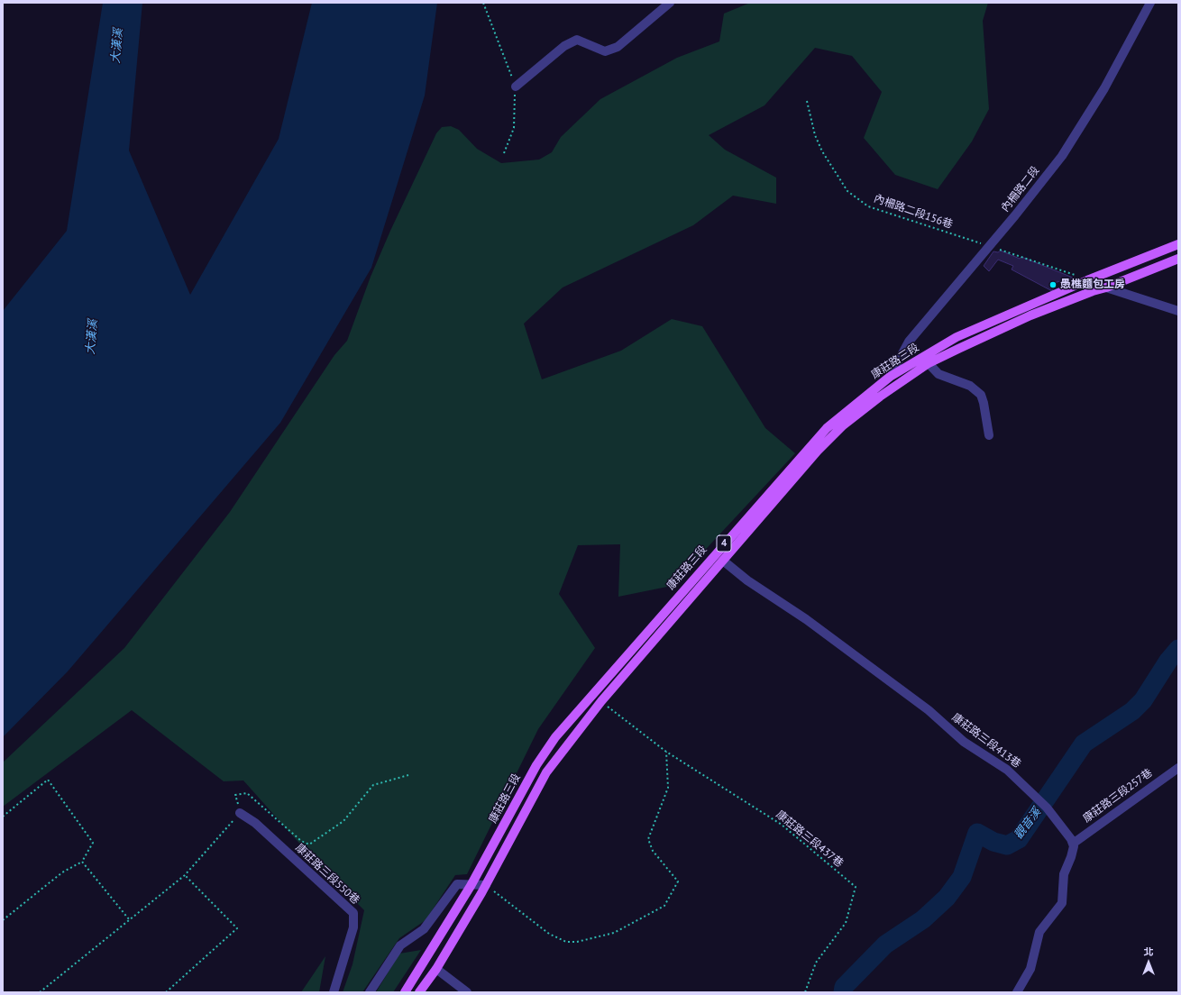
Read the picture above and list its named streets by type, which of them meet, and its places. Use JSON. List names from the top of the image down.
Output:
{
  "streets": {
    "main road": ["康莊路三段", "4"],
    "street": [
      "內柵路二段",
      "康莊路三段413巷",
      "康莊路三段257巷",
      "康莊路三段550巷"
    ],
    "path": ["內柵路二段156巷", "康莊路三段437巷"]
  },
  "crossings": [
    ["內柵路二段", "內柵路二段156巷"],
    ["內柵路二段", "康莊路三段"],
    ["內柵路二段156巷", "康莊路三段"],
    ["康莊路三段", "康莊路三段413巷"],
    ["康莊路三段", "康莊路三段437巷"],
    ["康莊路三段413巷", "康莊路三段257巷"]
  ],
  "water": ["大漢溪", "觀音溪"],
  "places": ["愚樵麵包工房"],
  "north": "top"
}
